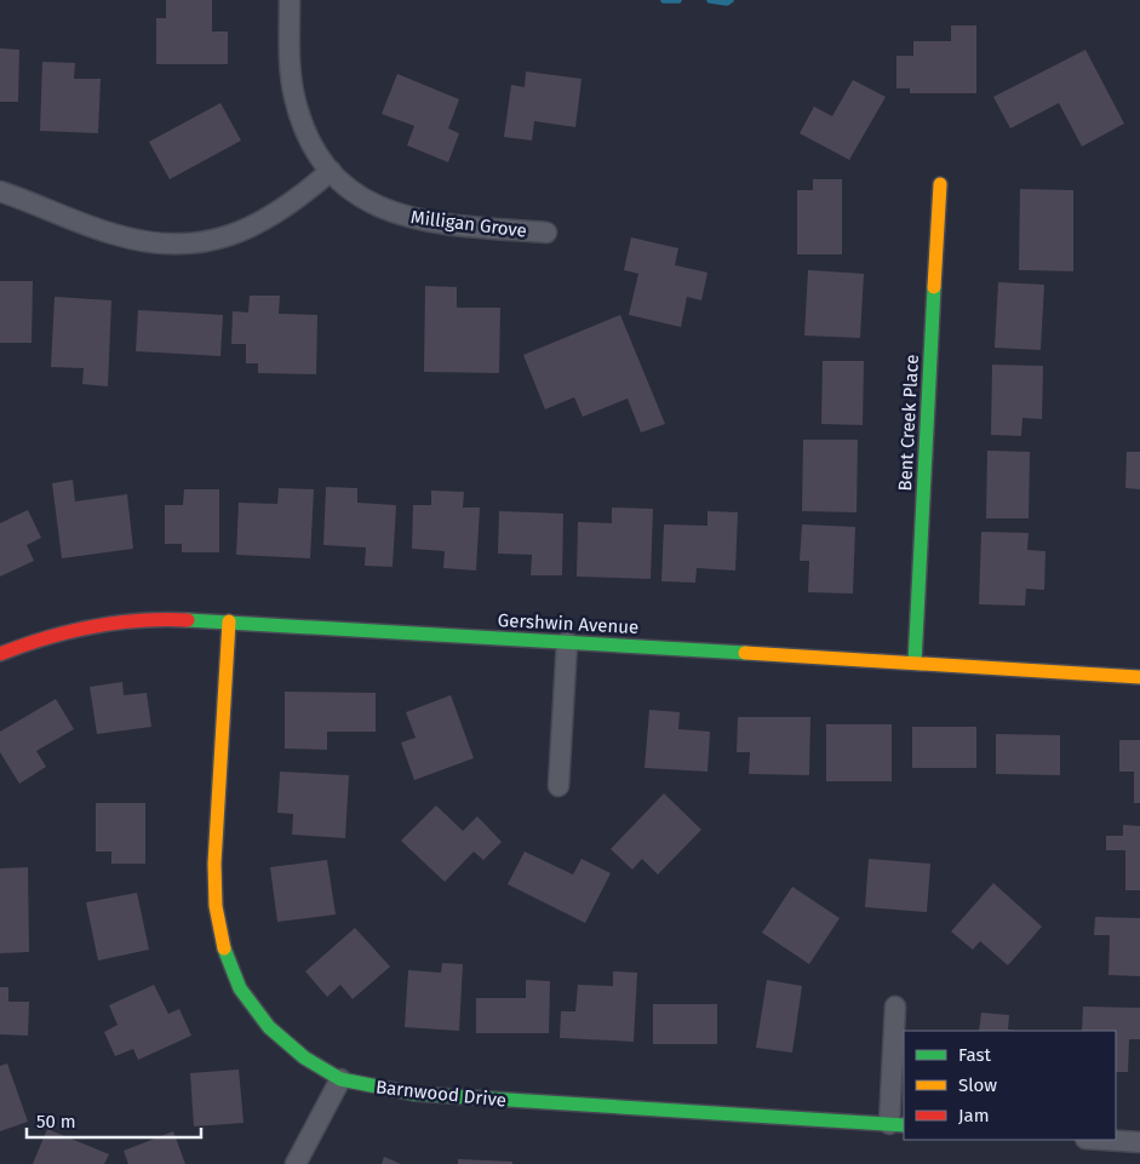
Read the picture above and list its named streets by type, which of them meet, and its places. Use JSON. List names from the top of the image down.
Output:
{
  "streets": {
    "street": [
      "Milligan Grove",
      "Bent Creek Place",
      "Gershwin Avenue",
      "Barnwood Drive"
    ]
  },
  "crossings": [
    ["Bent Creek Place", "Gershwin Avenue"],
    ["Gershwin Avenue", "Barnwood Drive"]
  ],
  "legend": ["Fast", "Slow", "Jam"],
  "scale_bar": "50 m"
}
